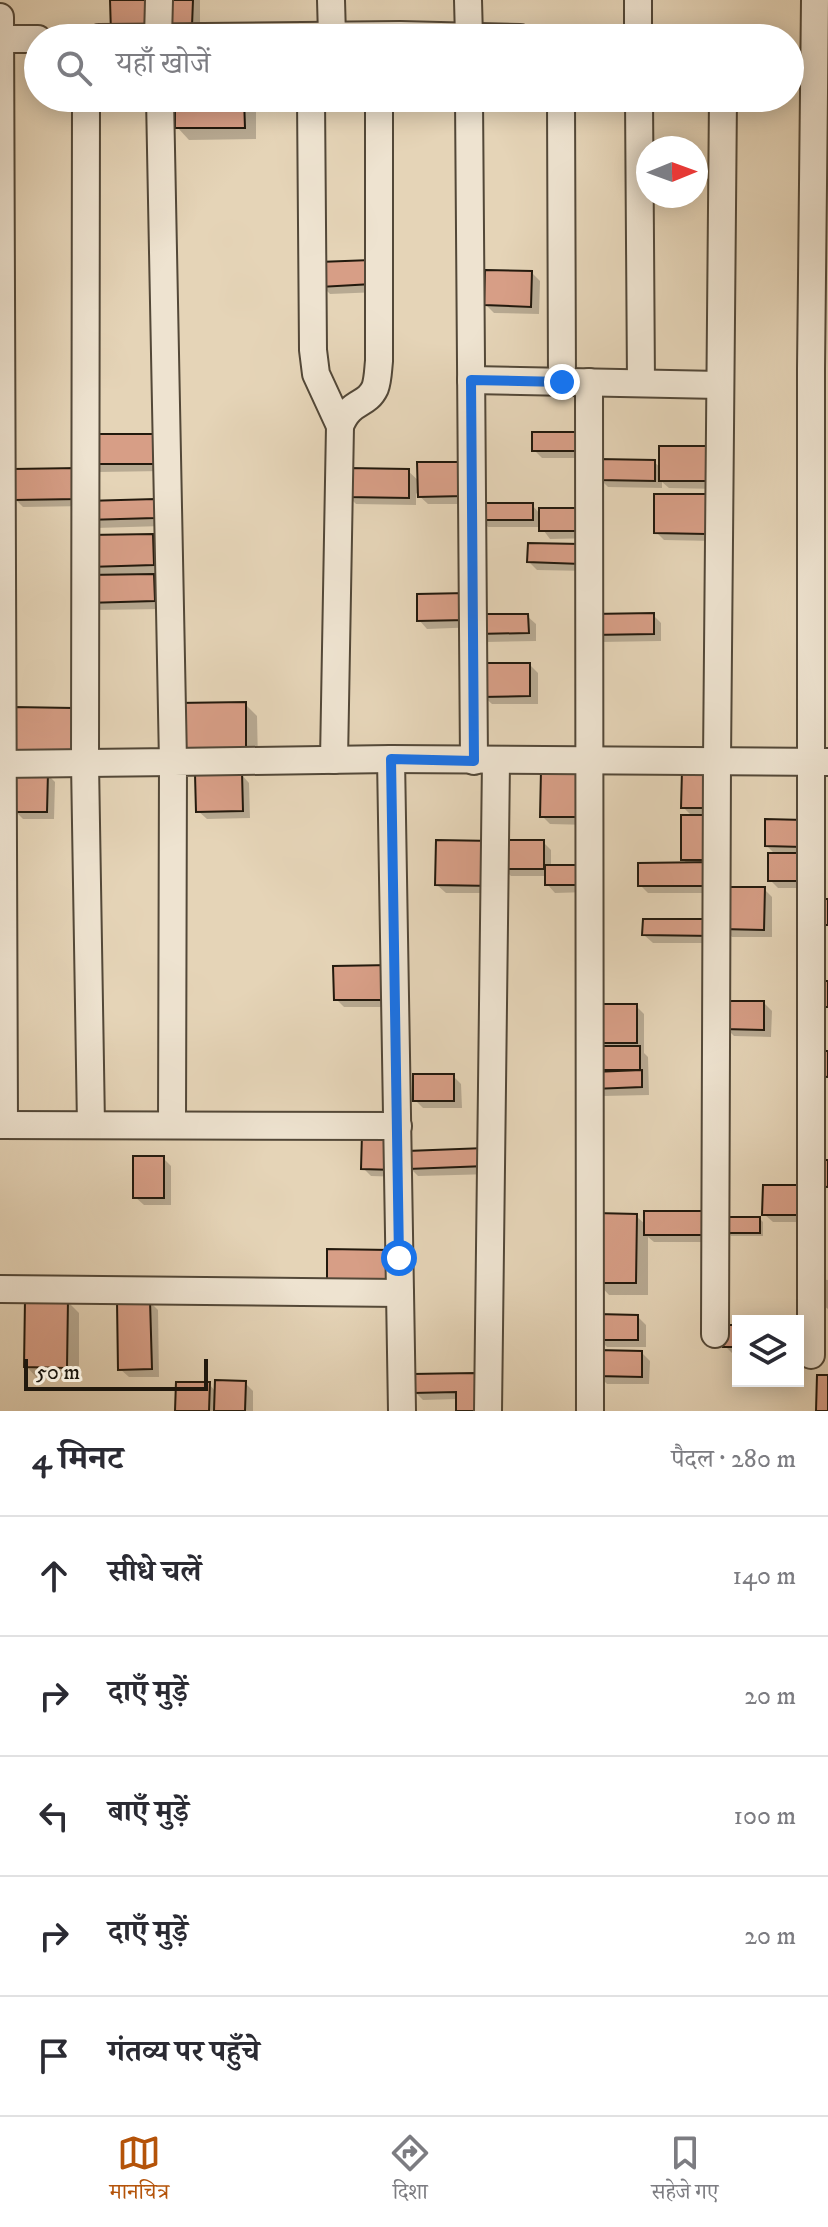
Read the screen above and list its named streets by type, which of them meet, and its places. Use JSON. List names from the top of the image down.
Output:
{
  "scale_bar": "50 m",
  "north": "right",
  "page": {
    "search": "यहाँ खोजें",
    "scale": "50 m",
    "heading": ["4 मिनट", "पैदल · 280 m"],
    "list": [
      ["सीधे चलें", "140 m"],
      ["दाएँ मुड़ें", "20 m"],
      ["बाएँ मुड़ें", "100 m"],
      ["दाएँ मुड़ें", "20 m"],
      "गंतव्य पर पहुँचे"
    ],
    "nav": ["मानचित्र", "दिशा", "सहेजे गए"]
  }
}
